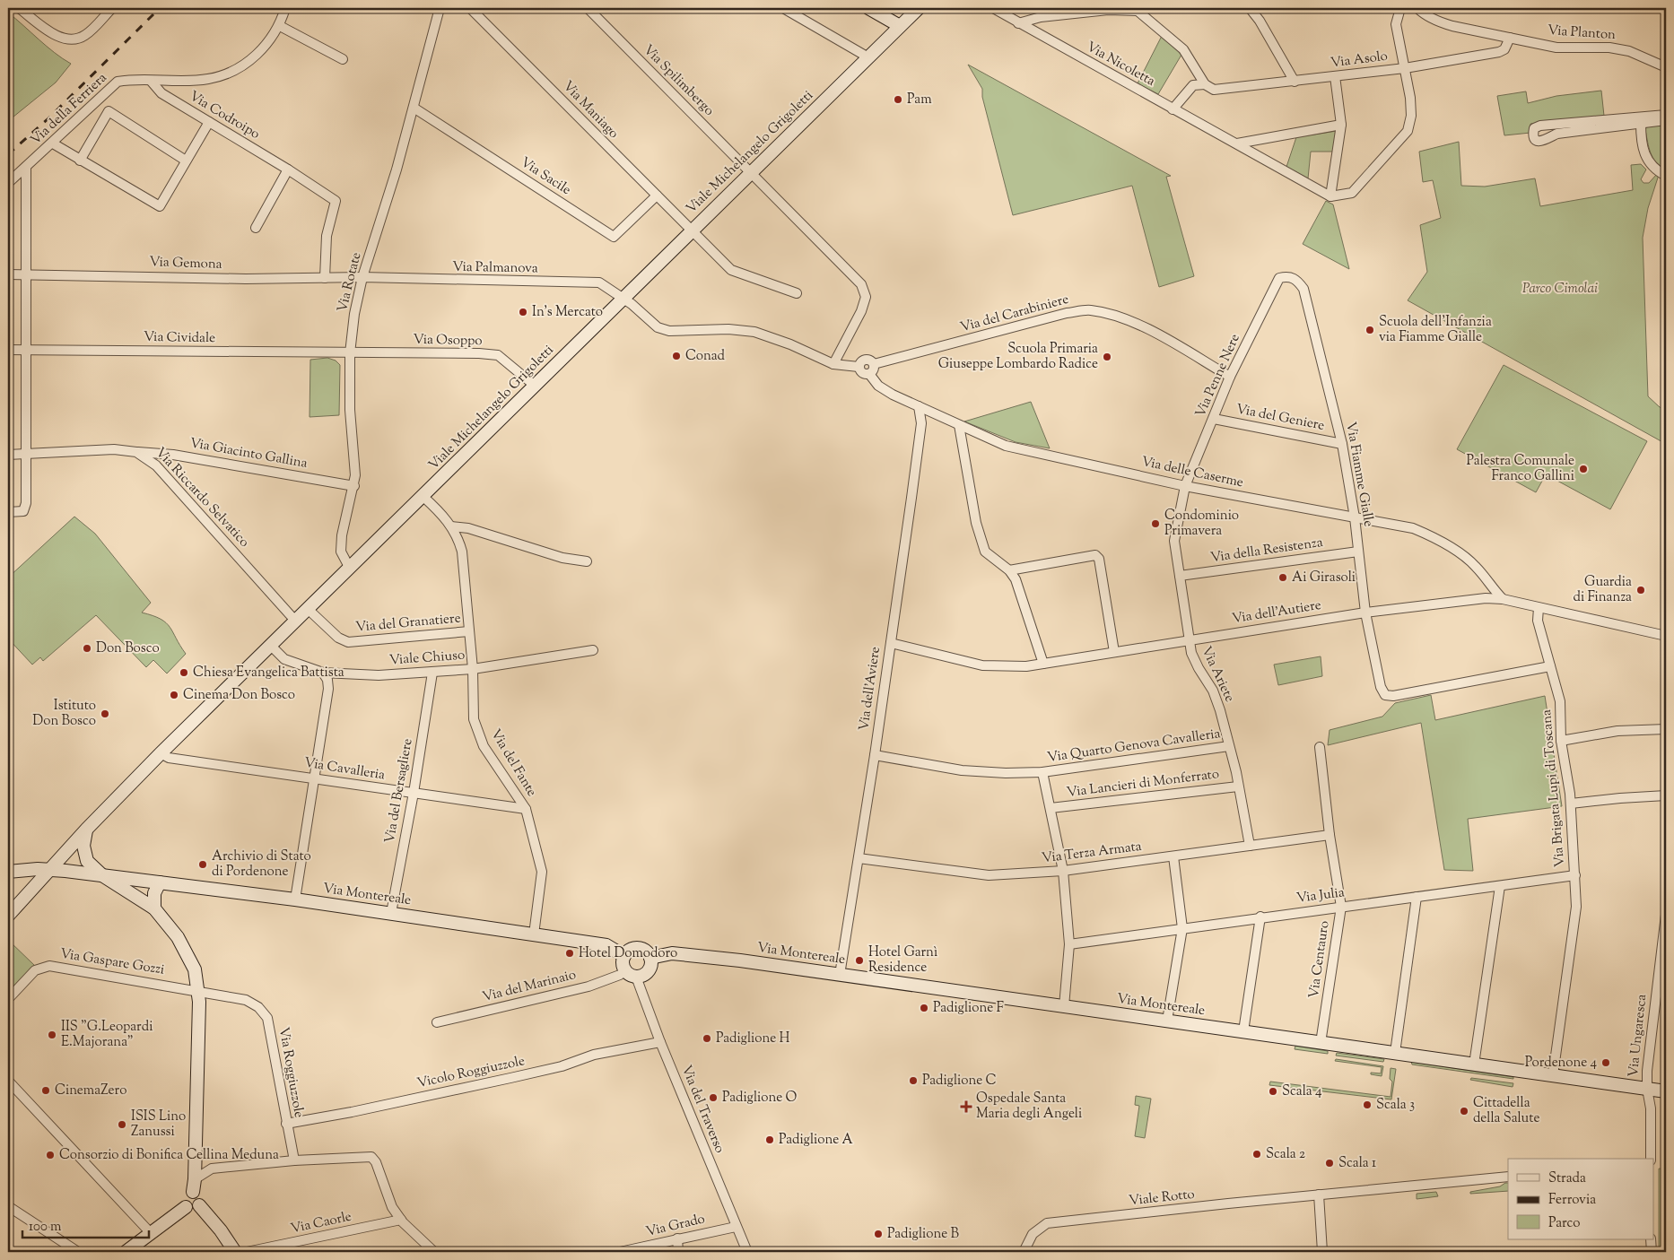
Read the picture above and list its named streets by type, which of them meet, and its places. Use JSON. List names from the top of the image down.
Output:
{
  "streets": {
    "main road": ["Viale Michelangelo Grigoletti", "Via Montereale"],
    "street": [
      "Via Planton",
      "Via Asolo",
      "Via Nicoletta",
      "Via Spilimbergo",
      "Via della Ferriera",
      "Via Maniago",
      "Via Codroipo",
      "Via Sacile",
      "Via Gemona",
      "Via Palmanova",
      "Via Rotate",
      "Via del Carabiniere",
      "Via Cividale",
      "Via Osoppo",
      "Via Penne Nere",
      "Via del Geniere",
      "Via Giacinto Gallina",
      "Via delle Caserme",
      "Via Fiamme Gialle",
      "Via Riccardo Selvatico",
      "Via della Resistenza",
      "Via dell'Autiere",
      "Via del Granatiere",
      "Viale Chiuso",
      "Via Ariete",
      "Via dell'Aviere",
      "Via Quarto Genova Cavalleria",
      "Via del Fante",
      "Via Cavalleria",
      "Via Lancieri di Monferrato",
      "Via Brigata Lupi di Toscana",
      "Via del Bersagliere",
      "Via Terza Armata",
      "Via Julia",
      "Via Centauro",
      "Via Gaspare Gozzi",
      "Via del Marinaio",
      "Via Ungaresca",
      "Via Roggiuzzole",
      "Vicolo Roggiuzzole",
      "Via del Traverso",
      "Viale Rotto",
      "Via Caorle",
      "Via Grado"
    ]
  },
  "crossings": [
    ["Via Planton", "Via Asolo"],
    ["Via Spilimbergo", "Viale Michelangelo Grigoletti"],
    ["Via della Ferriera", "Via Codroipo"],
    ["Via Maniago", "Viale Michelangelo Grigoletti"],
    ["Via Maniago", "Via Sacile"],
    ["Via Codroipo", "Via Gemona"],
    ["Viale Michelangelo Grigoletti", "Via Palmanova"],
    ["Viale Michelangelo Grigoletti", "Via Rotate"],
    ["Viale Michelangelo Grigoletti", "Via Osoppo"],
    ["Viale Michelangelo Grigoletti", "Via Riccardo Selvatico"],
    ["Viale Michelangelo Grigoletti", "Via del Granatiere"],
    ["Viale Michelangelo Grigoletti", "Viale Chiuso"],
    ["Viale Michelangelo Grigoletti", "Via del Fante"],
    ["Viale Michelangelo Grigoletti", "Via Cavalleria"],
    ["Viale Michelangelo Grigoletti", "Via Montereale"],
    ["Via Sacile", "Via Rotate"],
    ["Via Gemona", "Via Palmanova"],
    ["Via Gemona", "Via Rotate"],
    ["Via Palmanova", "Via Rotate"],
    ["Via Rotate", "Via Cividale"],
    ["Via Rotate", "Via Osoppo"],
    ["Via Rotate", "Via Giacinto Gallina"],
    ["Via del Carabiniere", "Via Penne Nere"],
    ["Via del Carabiniere", "Via delle Caserme"],
    ["Via Cividale", "Via Osoppo"],
    ["Via Penne Nere", "Via del Geniere"],
    ["Via Penne Nere", "Via delle Caserme"],
    ["Via Penne Nere", "Via Fiamme Gialle"],
    ["Via Penne Nere", "Via Ariete"],
    ["Via del Geniere", "Via Fiamme Gialle"],
    ["Via Giacinto Gallina", "Via Riccardo Selvatico"],
    ["Via delle Caserme", "Via Fiamme Gialle"],
    ["Via delle Caserme", "Via dell'Autiere"],
    ["Via delle Caserme", "Via Ariete"],
    ["Via delle Caserme", "Via dell'Aviere"],
    ["Via Fiamme Gialle", "Via della Resistenza"],
    ["Via Fiamme Gialle", "Via dell'Autiere"],
    ["Via Fiamme Gialle", "Via Brigata Lupi di Toscana"],
    ["Via della Resistenza", "Via Ariete"],
    ["Via dell'Autiere", "Via Ariete"],
    ["Via dell'Autiere", "Via dell'Aviere"],
    ["Via dell'Autiere", "Via Brigata Lupi di Toscana"],
    ["Via del Granatiere", "Via del Fante"],
    ["Viale Chiuso", "Via del Fante"],
    ["Viale Chiuso", "Via del Bersagliere"],
    ["Via Ariete", "Via Quarto Genova Cavalleria"],
    ["Via Ariete", "Via Lancieri di Monferrato"],
    ["Via Ariete", "Via Terza Armata"],
    ["Via dell'Aviere", "Via Quarto Genova Cavalleria"],
    ["Via dell'Aviere", "Via Terza Armata"],
    ["Via dell'Aviere", "Via Montereale"],
    ["Via del Fante", "Via Cavalleria"],
    ["Via del Fante", "Via Montereale"],
    ["Via Cavalleria", "Via del Bersagliere"],
    ["Via Brigata Lupi di Toscana", "Via Montereale"],
    ["Via Brigata Lupi di Toscana", "Via Julia"],
    ["Via del Bersagliere", "Via Montereale"],
    ["Via Terza Armata", "Via Centauro"],
    ["Via Montereale", "Via Centauro"],
    ["Via Montereale", "Via del Marinaio"],
    ["Via Montereale", "Via Ungaresca"],
    ["Via Montereale", "Via del Traverso"],
    ["Via Julia", "Via Centauro"],
    ["Via Gaspare Gozzi", "Via Roggiuzzole"],
    ["Via del Marinaio", "Via del Traverso"],
    ["Via Roggiuzzole", "Vicolo Roggiuzzole"],
    ["Vicolo Roggiuzzole", "Via del Traverso"],
    ["Via del Traverso", "Via Grado"]
  ],
  "parks": ["Parco Cimolai"],
  "places": {
    "other": [
      "Pam",
      "In's Mercato",
      "Scuola dell'Infanzia via Fiamme Gialle",
      "Conad",
      "Scuola Primaria Giuseppe Lombardo Radice",
      "Palestra Comunale Franco Gallini",
      "Condominio Primavera",
      "Ai Girasoli",
      "Guardia di Finanza",
      "Don Bosco",
      "Chiesa Evangelica Battista",
      "Cinema Don Bosco",
      "Istituto Don Bosco",
      "Archivio di Stato di Pordenone",
      "Hotel Domodoro",
      "Hotel Garnì Residence",
      "Padiglione F",
      "IIS \"G.Leopardi E.Majorana\"",
      "Padiglione H",
      "Pordenone 4",
      "Padiglione C",
      "CinemaZero",
      "Scala 4",
      "Padiglione O",
      "Scala 3",
      "Cittadella della Salute",
      "ISIS Lino Zanussi",
      "Padiglione A",
      "Scala 2",
      "Consorzio di Bonifica Cellina Meduna",
      "Scala 1",
      "Padiglione B"
    ],
    "health": ["Ospedale Santa Maria degli Angeli"]
  },
  "legend": ["Strada", "Ferrovia", "Parco"],
  "scale_bar": "100 m"
}
